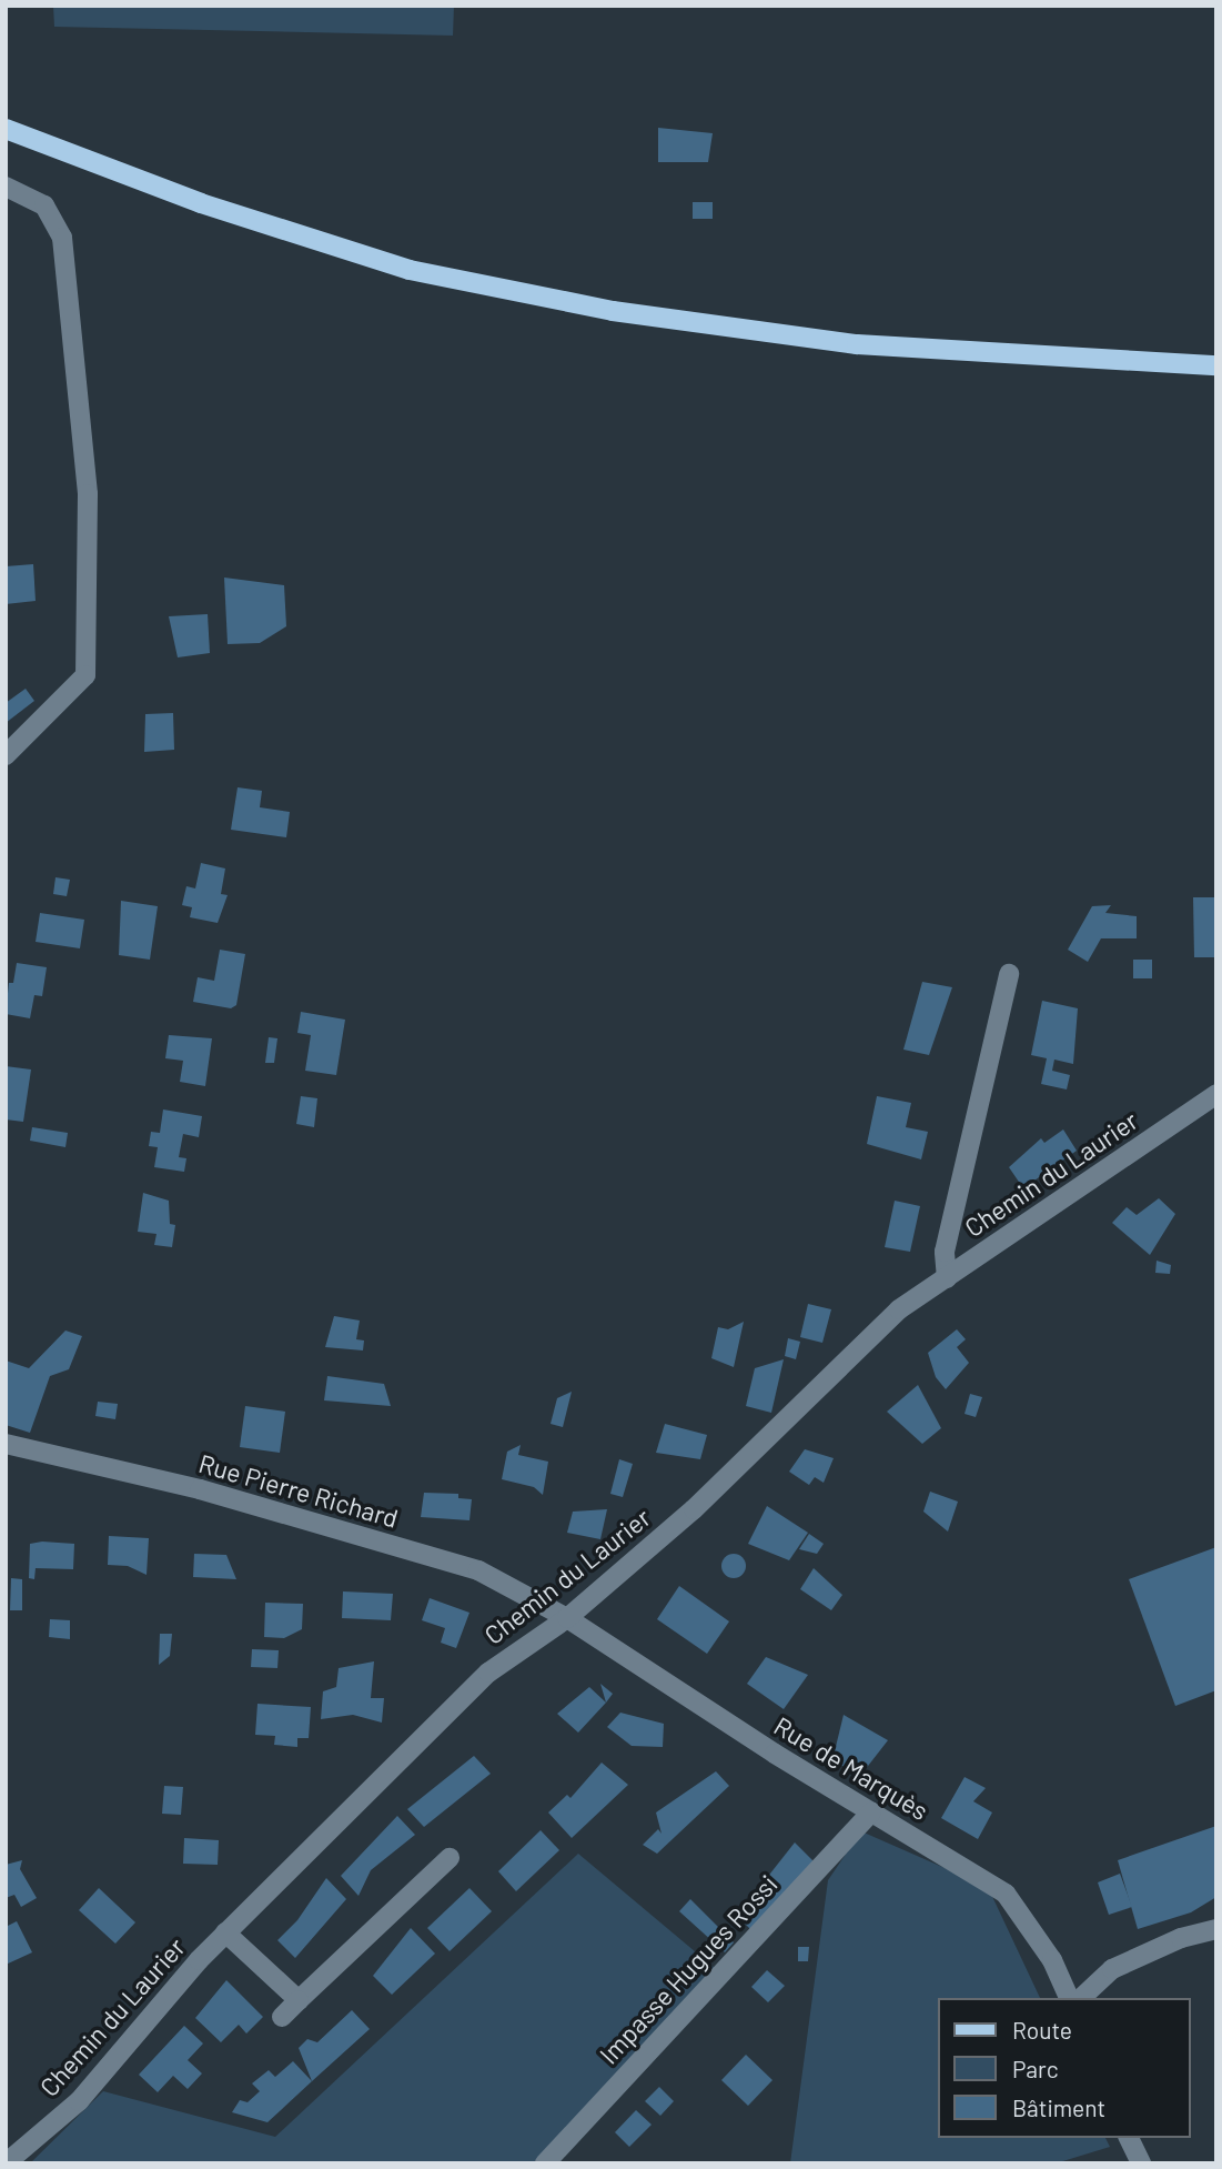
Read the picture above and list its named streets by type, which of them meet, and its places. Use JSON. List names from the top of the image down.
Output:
{
  "streets": {
    "street": [
      "Chemin du Laurier",
      "Rue Pierre Richard",
      "Rue de Marquès",
      "Impasse Hugues Rossi"
    ]
  },
  "crossings": [
    ["Chemin du Laurier", "Rue Pierre Richard"],
    ["Chemin du Laurier", "Rue de Marquès"],
    ["Rue Pierre Richard", "Rue de Marquès"],
    ["Rue de Marquès", "Impasse Hugues Rossi"]
  ],
  "legend": ["Route", "Parc", "Bâtiment"]
}
